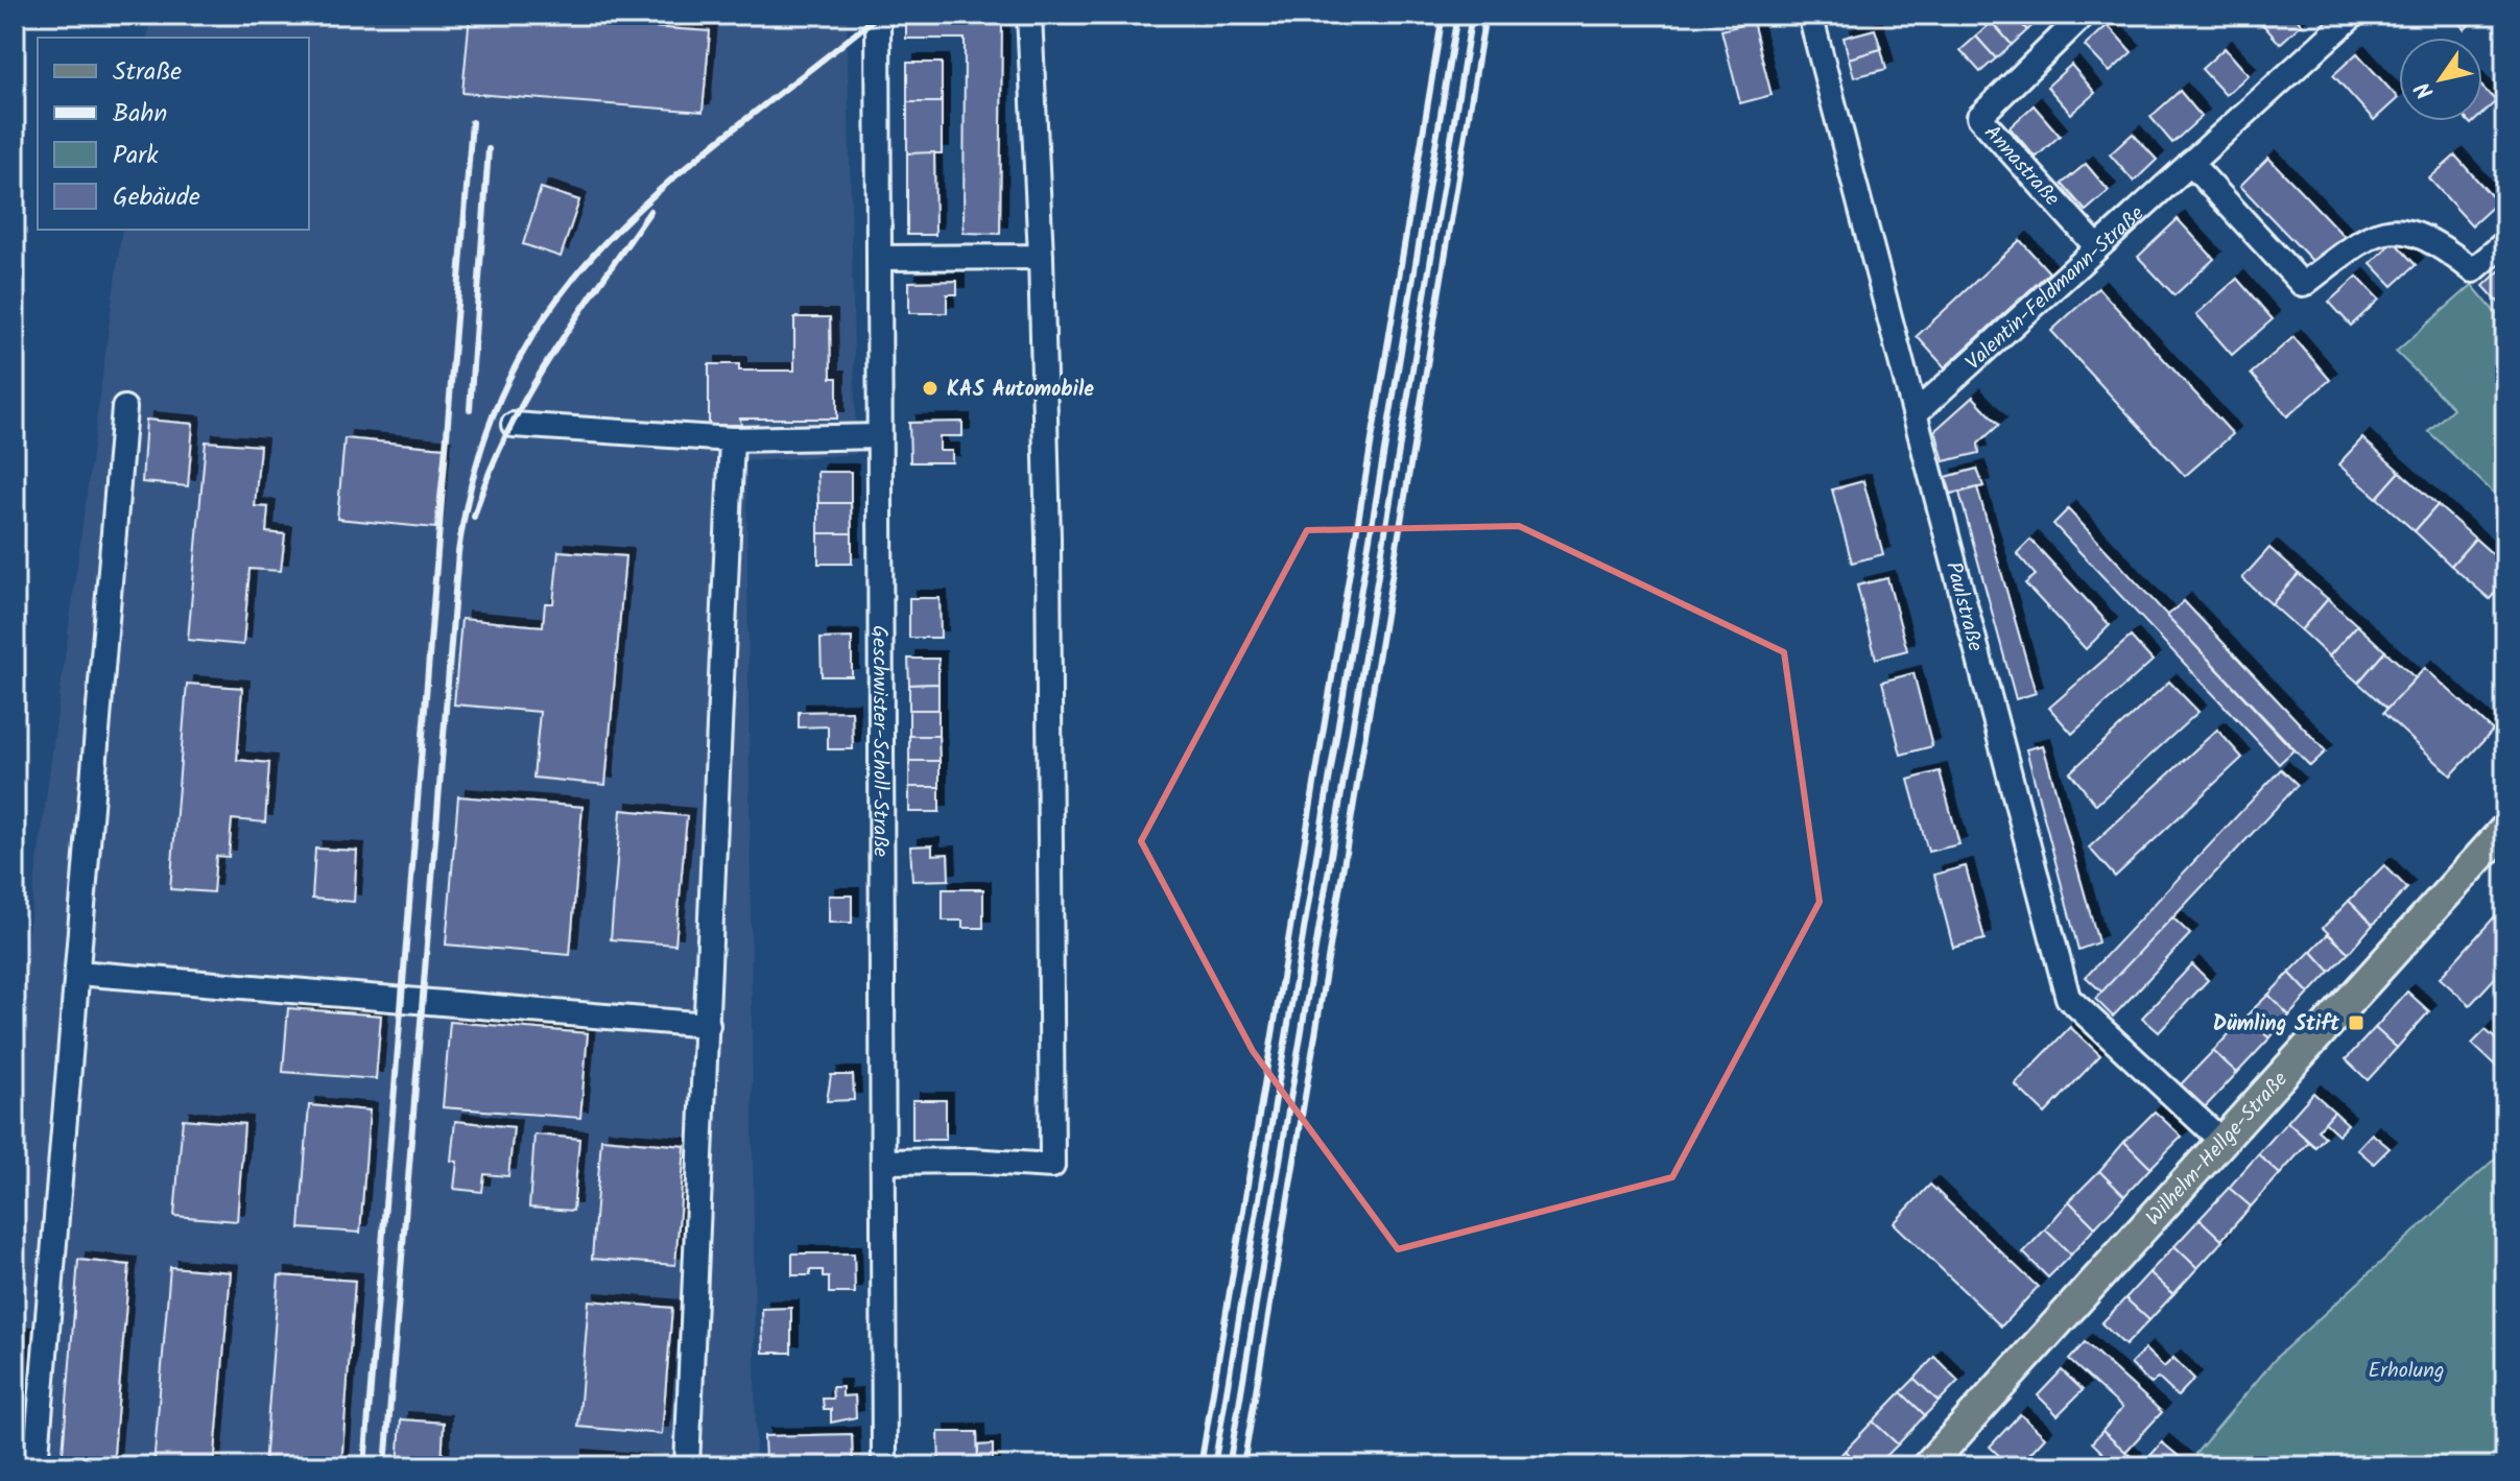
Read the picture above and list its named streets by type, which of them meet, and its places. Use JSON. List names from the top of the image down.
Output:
{
  "streets": {
    "main road": ["Wilhelm-Hellge-Straße"],
    "street": [
      "Annastraße",
      "Valentin-Feldmann-Straße",
      "Paulstraße",
      "Geschwister-Scholl-Straße"
    ]
  },
  "crossings": [
    ["Annastraße", "Valentin-Feldmann-Straße"],
    ["Valentin-Feldmann-Straße", "Paulstraße"],
    ["Paulstraße", "Wilhelm-Hellge-Straße"]
  ],
  "parks": ["Erholung"],
  "places": {
    "other": ["KAS Automobile"],
    "transit": ["Dümling Stift"]
  },
  "legend": [
    "Straße",
    "Bahn",
    "Park",
    "Gebäude"
  ],
  "north": "bottom left"
}
